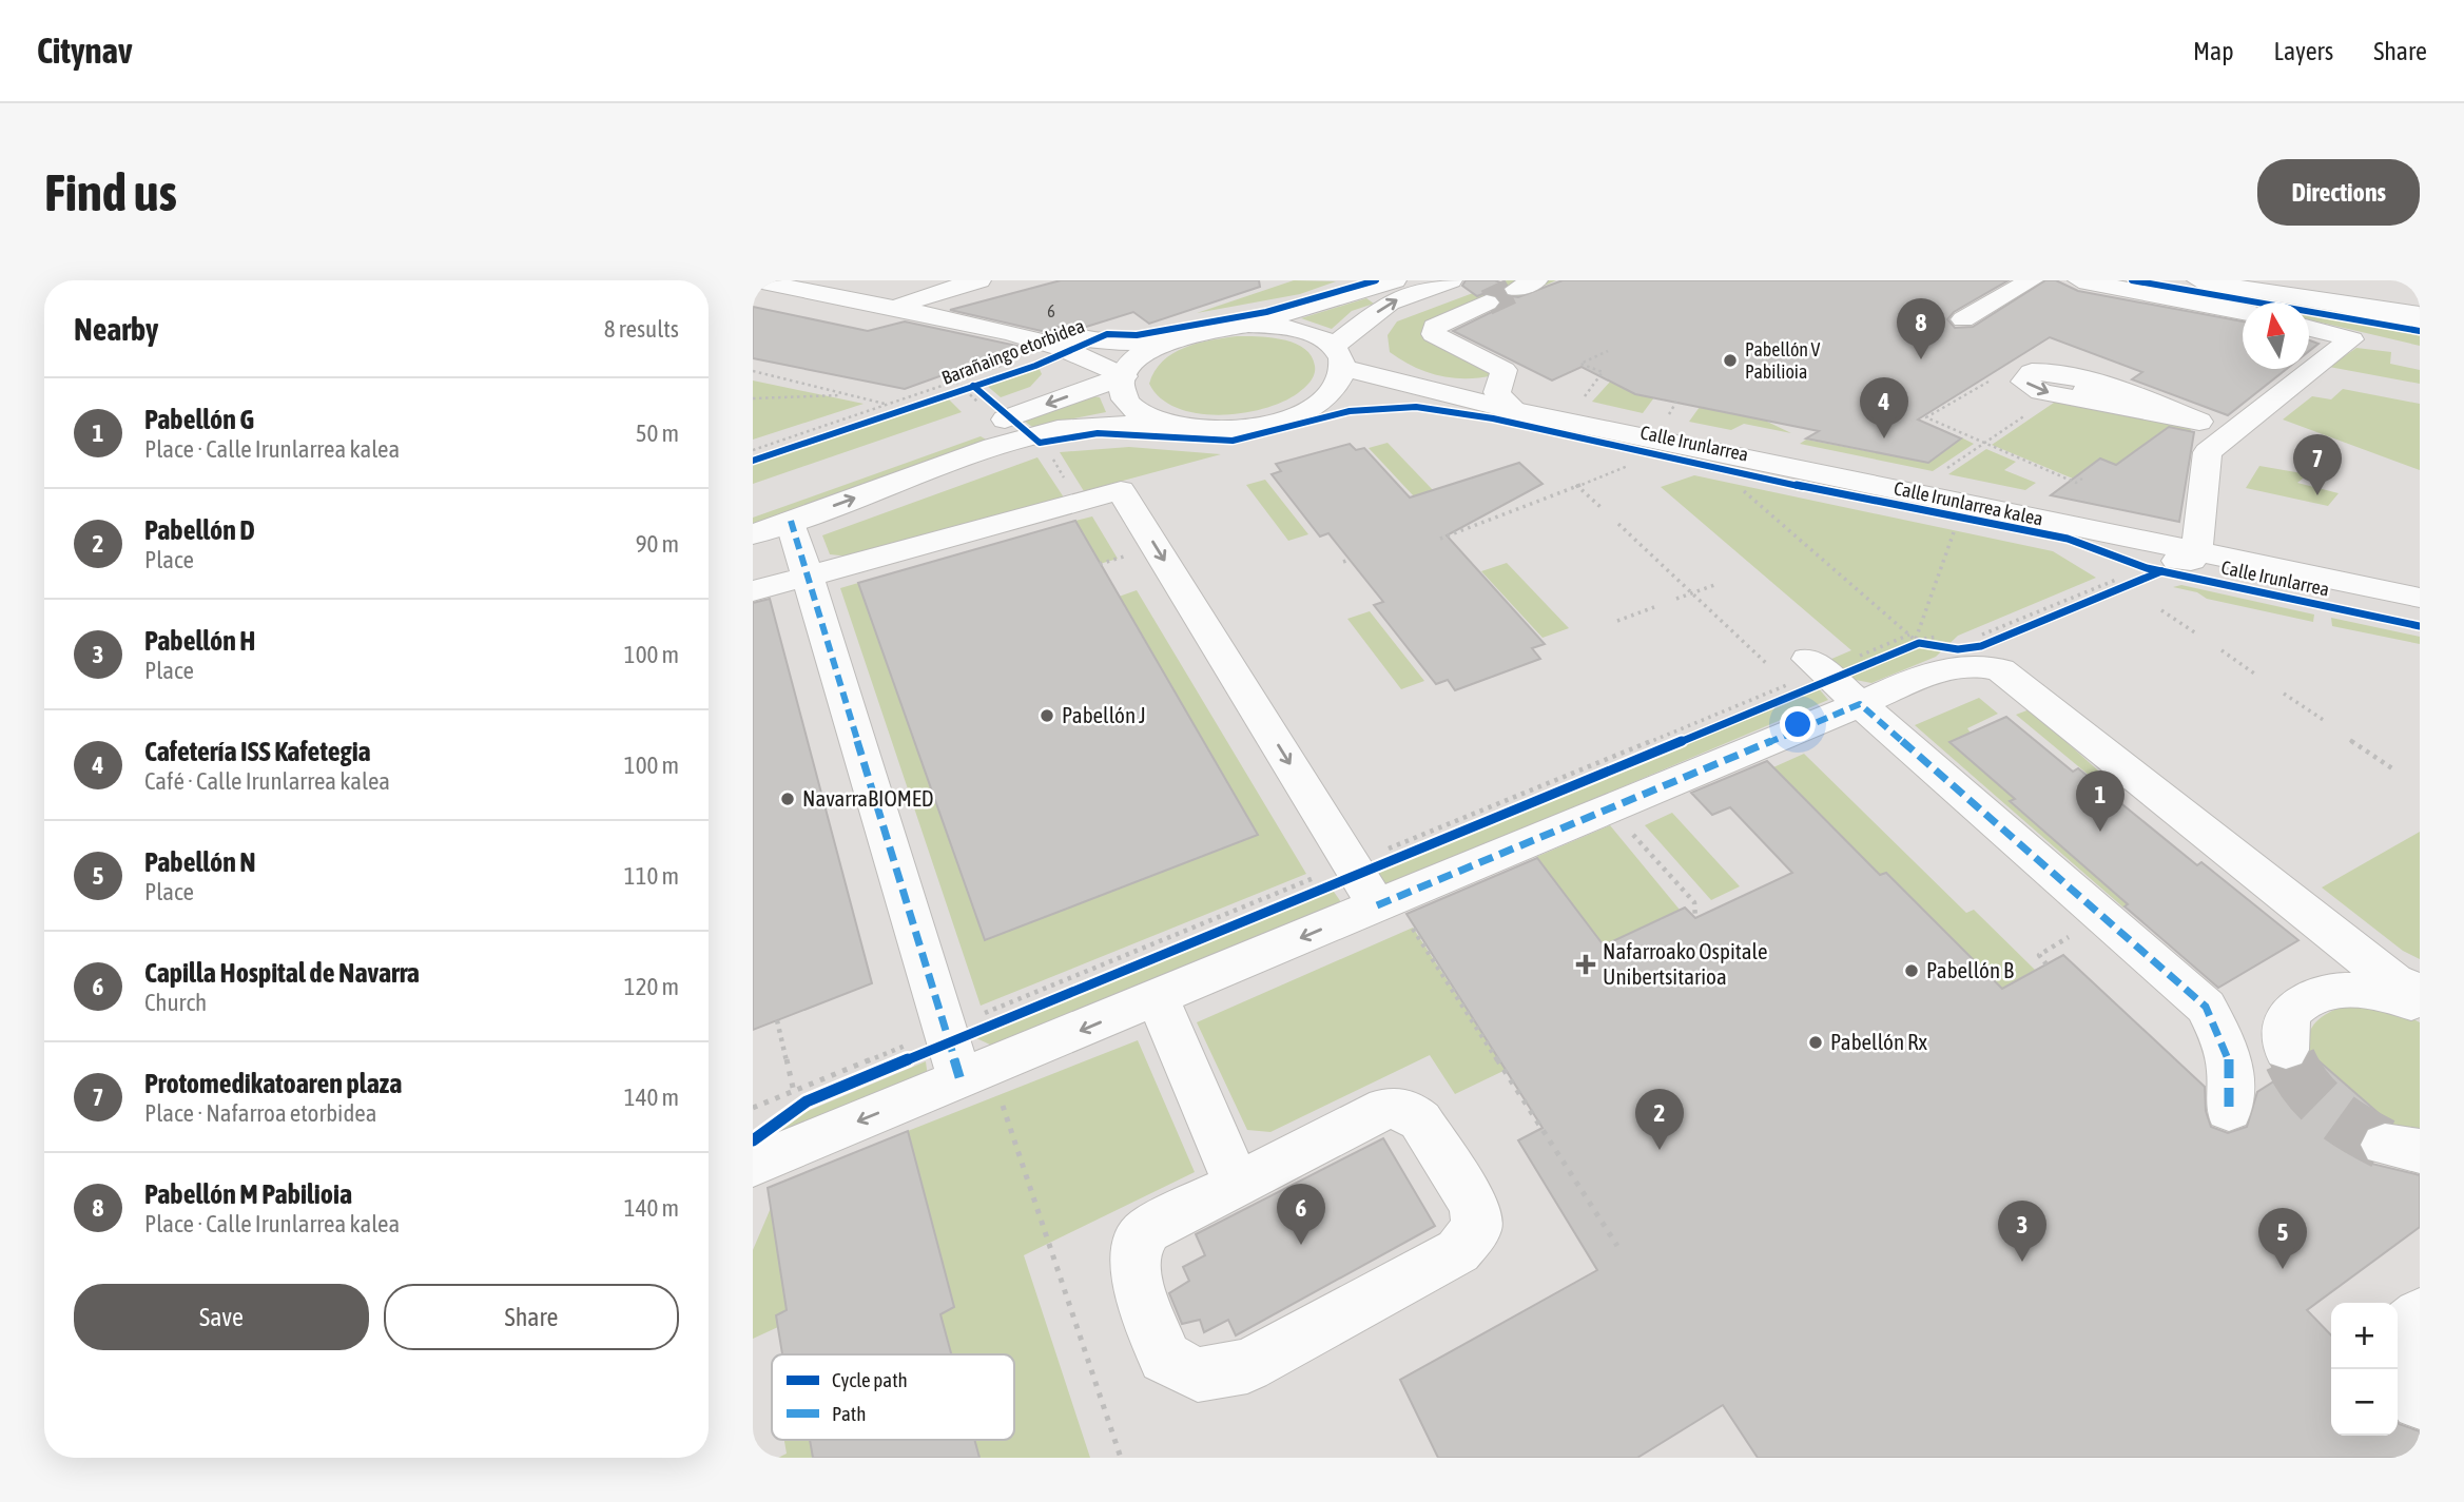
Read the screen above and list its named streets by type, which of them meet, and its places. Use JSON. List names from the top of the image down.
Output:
{
  "streets": {
    "main road": ["Calle Irunlarrea kalea"],
    "cycle path": ["Barañaingo etorbidea"]
  },
  "places": {
    "other": [
      "Pabellón V Pabilioia",
      "Pabellón J",
      "NavarraBIOMED",
      "Pabellón B",
      "Pabellón Rx"
    ],
    "health": ["Nafarroako Ospitale Unibertsitarioa"]
  },
  "house_numbers": ["6"],
  "legend": ["Cycle path", "Path"],
  "north": "top",
  "page": {
    "header": "Citynav",
    "nav": ["Map", "Layers", "Share"],
    "buttons": [
      "Directions",
      ["Save", "Share"]
    ],
    "title": "Find us",
    "heading": ["Nearby", "8 results"],
    "pins": [
      "8",
      "4",
      "7",
      "1",
      "2",
      "6",
      "3",
      "5"
    ],
    "list": [
      {
        "mark": "1",
        "name": "Pabellón G",
        "note": "Place · Calle Irunlarrea kalea",
        "value": "50 m"
      },
      {
        "mark": "2",
        "name": "Pabellón D",
        "note": "Place",
        "value": "90 m"
      },
      {
        "mark": "3",
        "name": "Pabellón H",
        "note": "Place",
        "value": "100 m"
      },
      {
        "mark": "4",
        "name": "Cafetería ISS Kafetegia",
        "note": "Café · Calle Irunlarrea kalea",
        "value": "100 m"
      },
      {
        "mark": "5",
        "name": "Pabellón N",
        "note": "Place",
        "value": "110 m"
      },
      {
        "mark": "6",
        "name": "Capilla Hospital de Navarra",
        "note": "Church",
        "value": "120 m"
      },
      {
        "mark": "7",
        "name": "Protomedikatoaren plaza",
        "note": "Place · Nafarroa etorbidea",
        "value": "140 m"
      },
      {
        "mark": "8",
        "name": "Pabellón M Pabilioia",
        "note": "Place · Calle Irunlarrea kalea",
        "value": "140 m"
      }
    ],
    "map_buttons": ["+", "−"]
  }
}
